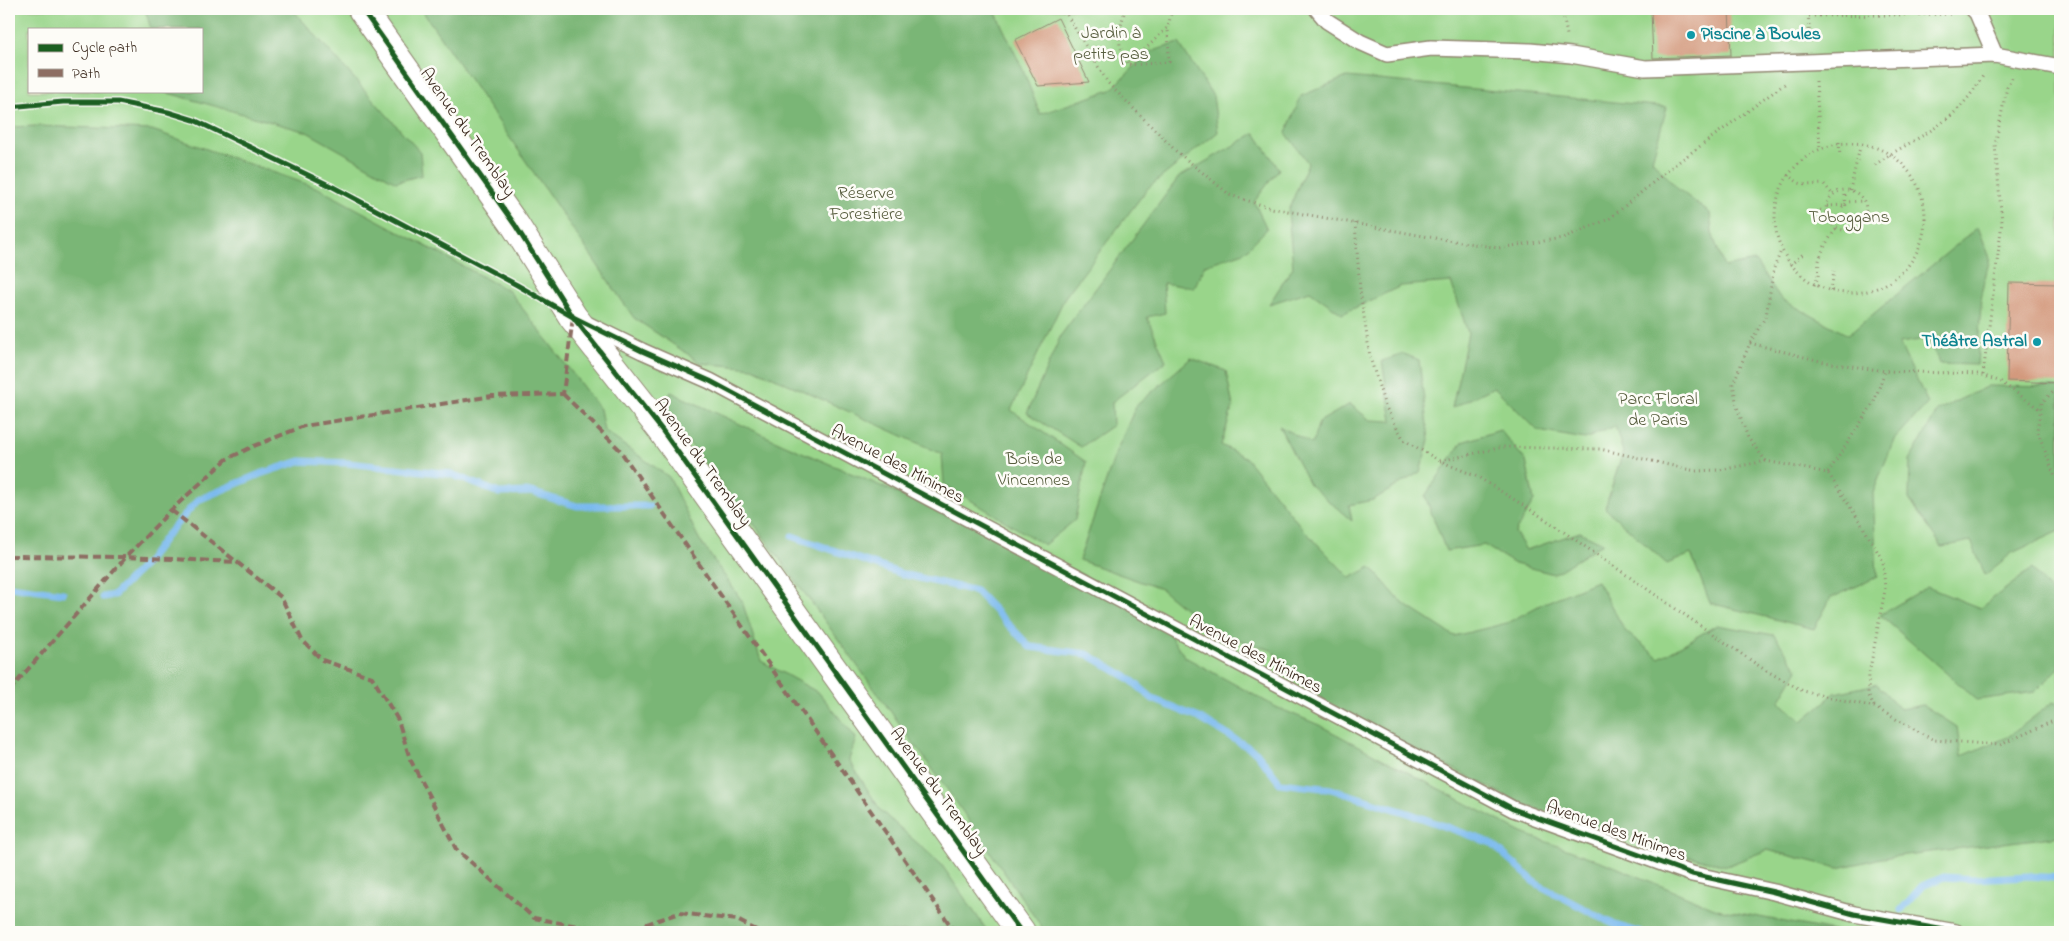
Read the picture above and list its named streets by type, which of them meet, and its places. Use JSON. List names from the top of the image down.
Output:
{
  "streets": {
    "main road": ["Avenue du Tremblay"],
    "lane": ["Avenue des Minimes"]
  },
  "crossings": [
    ["Avenue du Tremblay", "Avenue des Minimes"]
  ],
  "parks": [
    "Jardin à petits pas",
    "Réserve Forestière",
    "Toboggans",
    "Parc Floral de Paris",
    "Bois de Vincennes"
  ],
  "places": ["Piscine à Boules", "Théâtre Astral"],
  "legend": ["Cycle path", "Path"]
}
